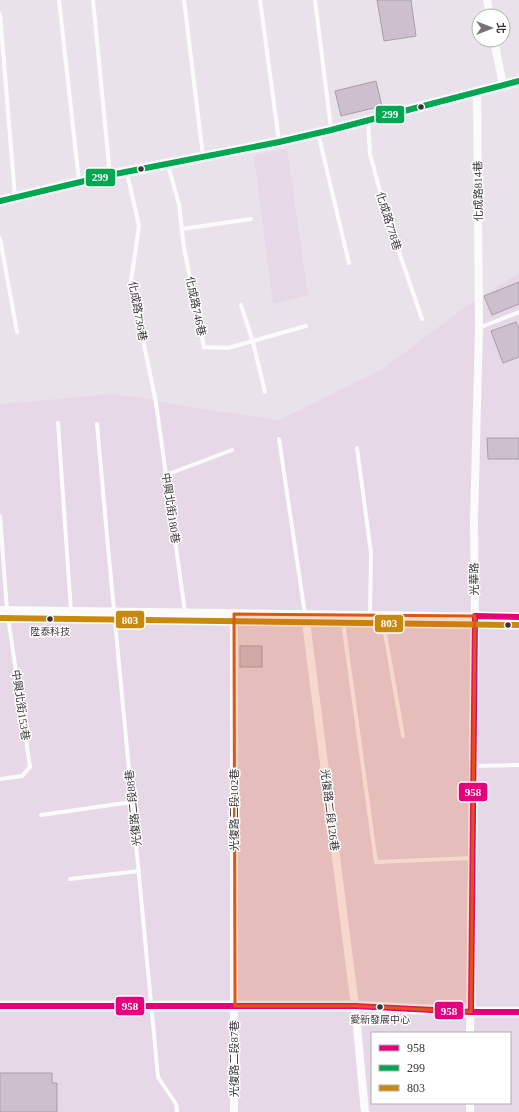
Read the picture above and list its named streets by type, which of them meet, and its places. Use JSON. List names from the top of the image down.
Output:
{
  "streets": {
    "street": [
      "化成路814巷",
      "光華路",
      "光復路二段102巷",
      "光復路二段126巷",
      "光復路二段87巷"
    ],
    "lane": [
      "化成路778巷",
      "化成路746巷",
      "化成路736巷",
      "中興北街180巷",
      "中興北街153巷",
      "光復路二段88巷"
    ]
  },
  "crossings": [
    ["化成路814巷", "光華路"],
    ["化成路736巷", "中興北街180巷"],
    ["光復路二段102巷", "光復路二段87巷"]
  ],
  "places": ["陞泰科技", "愛新發展中心"],
  "lines": ["transit line 299", "transit line 958", "transit line 803"],
  "legend": ["958", "299", "803"],
  "north": "right"
}
